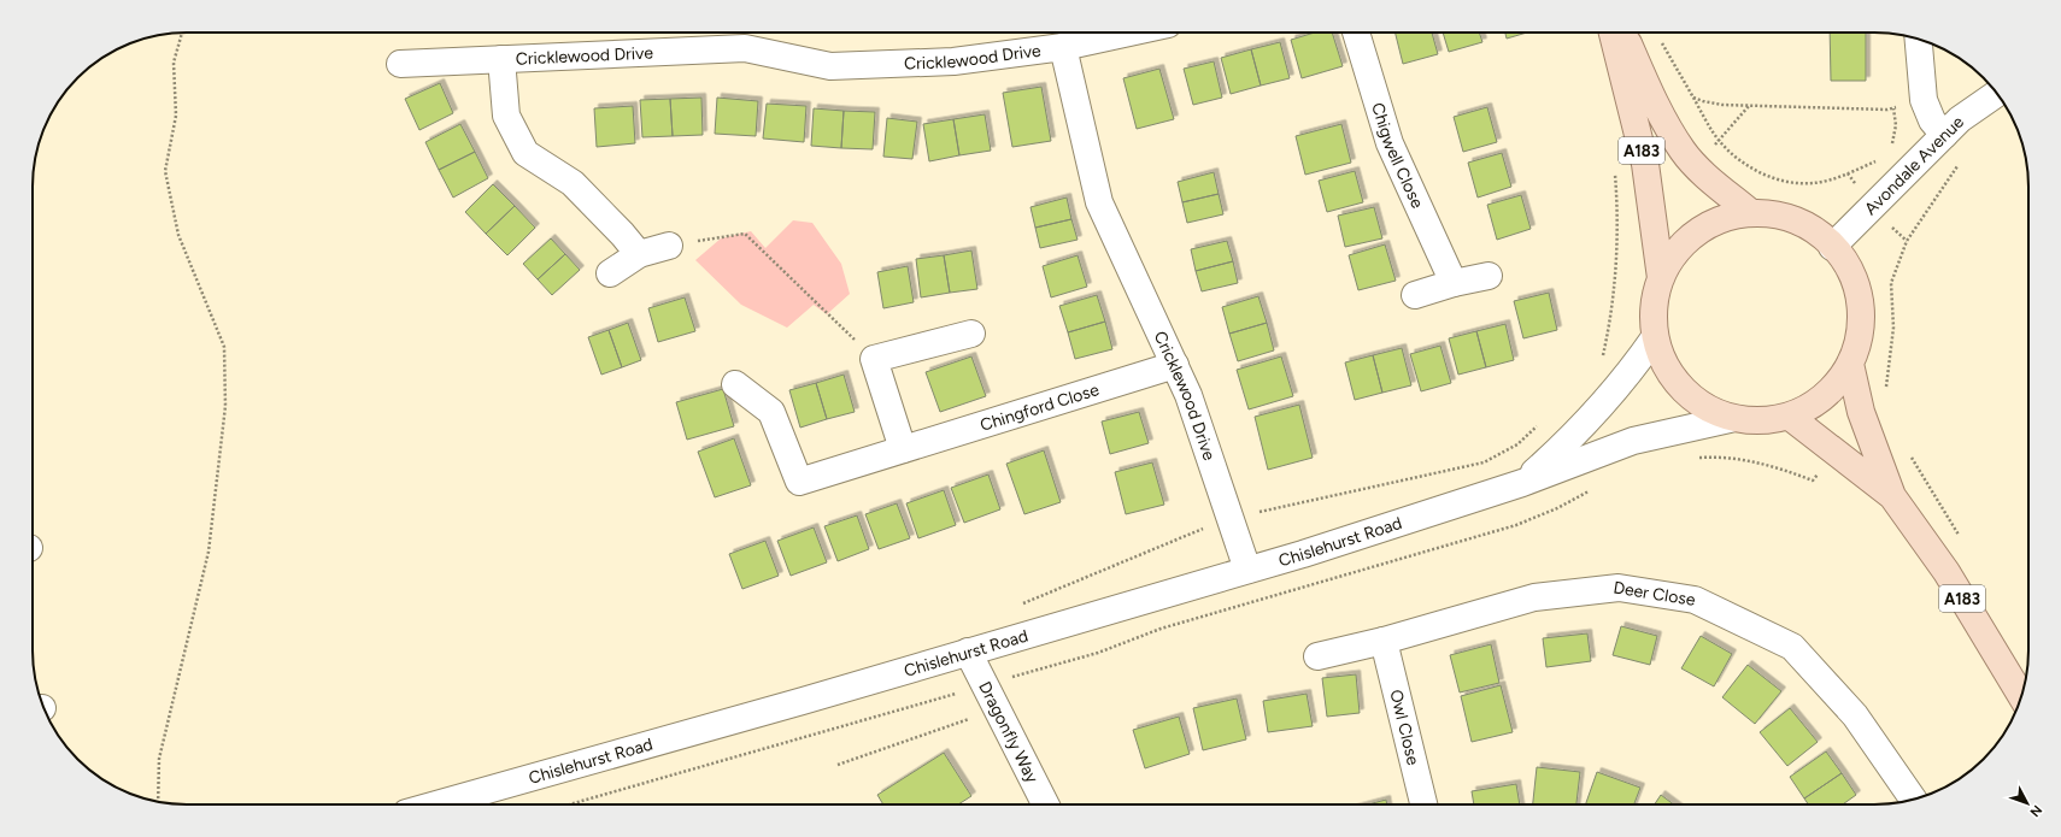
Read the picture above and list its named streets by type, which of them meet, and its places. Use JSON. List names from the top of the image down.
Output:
{
  "streets": {
    "main road": ["A183"],
    "street": [
      "Cricklewood Drive",
      "Chigwell Close",
      "Avondale Avenue",
      "Chingford Close",
      "Chislehurst Road",
      "Deer Close",
      "Owl Close",
      "Dragonfly Way"
    ]
  },
  "crossings": [
    ["Cricklewood Drive", "Chingford Close"],
    ["Cricklewood Drive", "Chislehurst Road"],
    ["Chislehurst Road", "Dragonfly Way"],
    ["Deer Close", "Owl Close"]
  ],
  "north": "bottom right"
}
